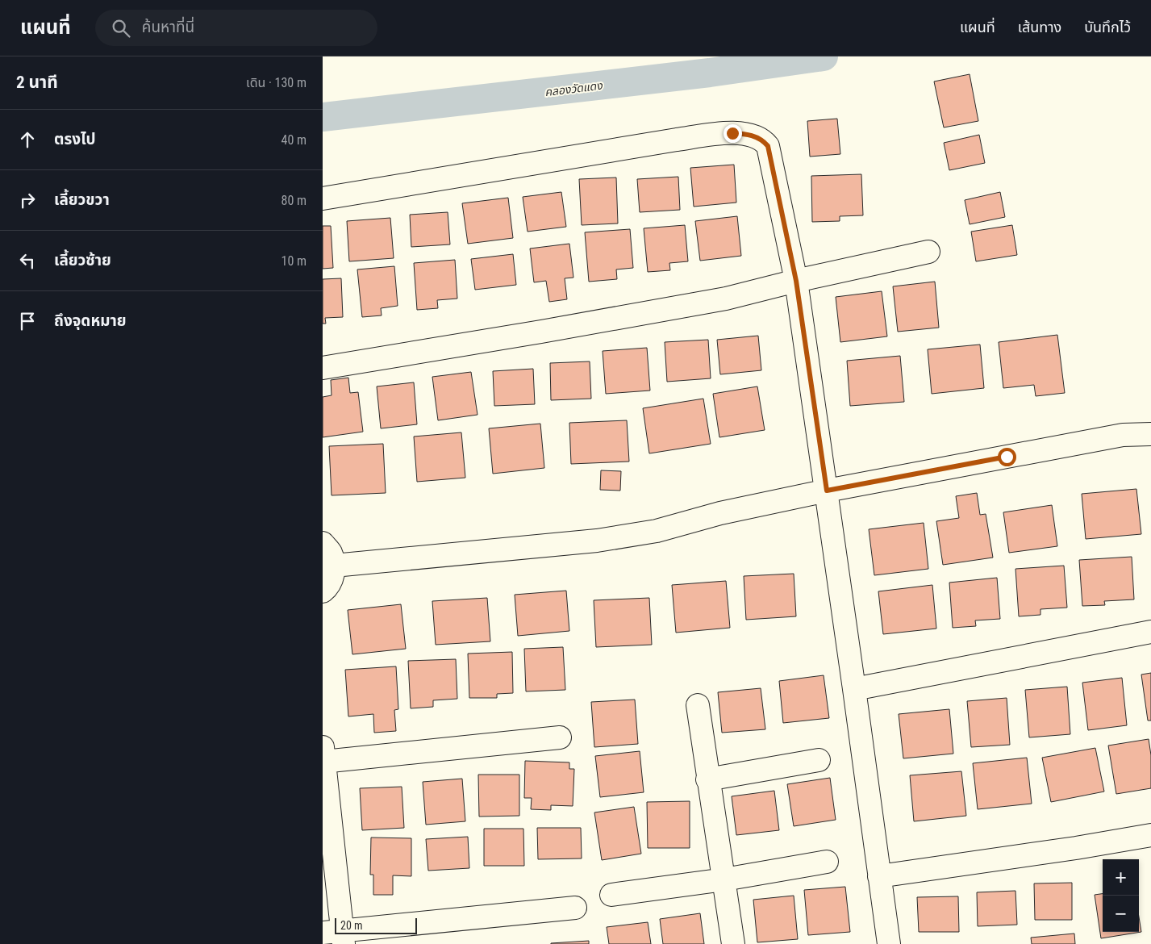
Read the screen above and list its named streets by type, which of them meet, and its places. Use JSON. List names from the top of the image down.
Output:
{
  "water": ["คลองวัดแดง"],
  "scale_bar": "20 m",
  "page": {
    "header": "แผนที่",
    "search": "ค้นหาที่นี่",
    "nav": ["แผนที่", "เส้นทาง", "บันทึกไว้"],
    "heading": ["2 นาที", "เดิน · 130 m"],
    "list": [
      ["ตรงไป", "40 m"],
      ["เลี้ยวขวา", "80 m"],
      ["เลี้ยวซ้าย", "10 m"],
      "ถึงจุดหมาย"
    ],
    "map_buttons": ["+", "−"],
    "scale": "20 m"
  }
}
